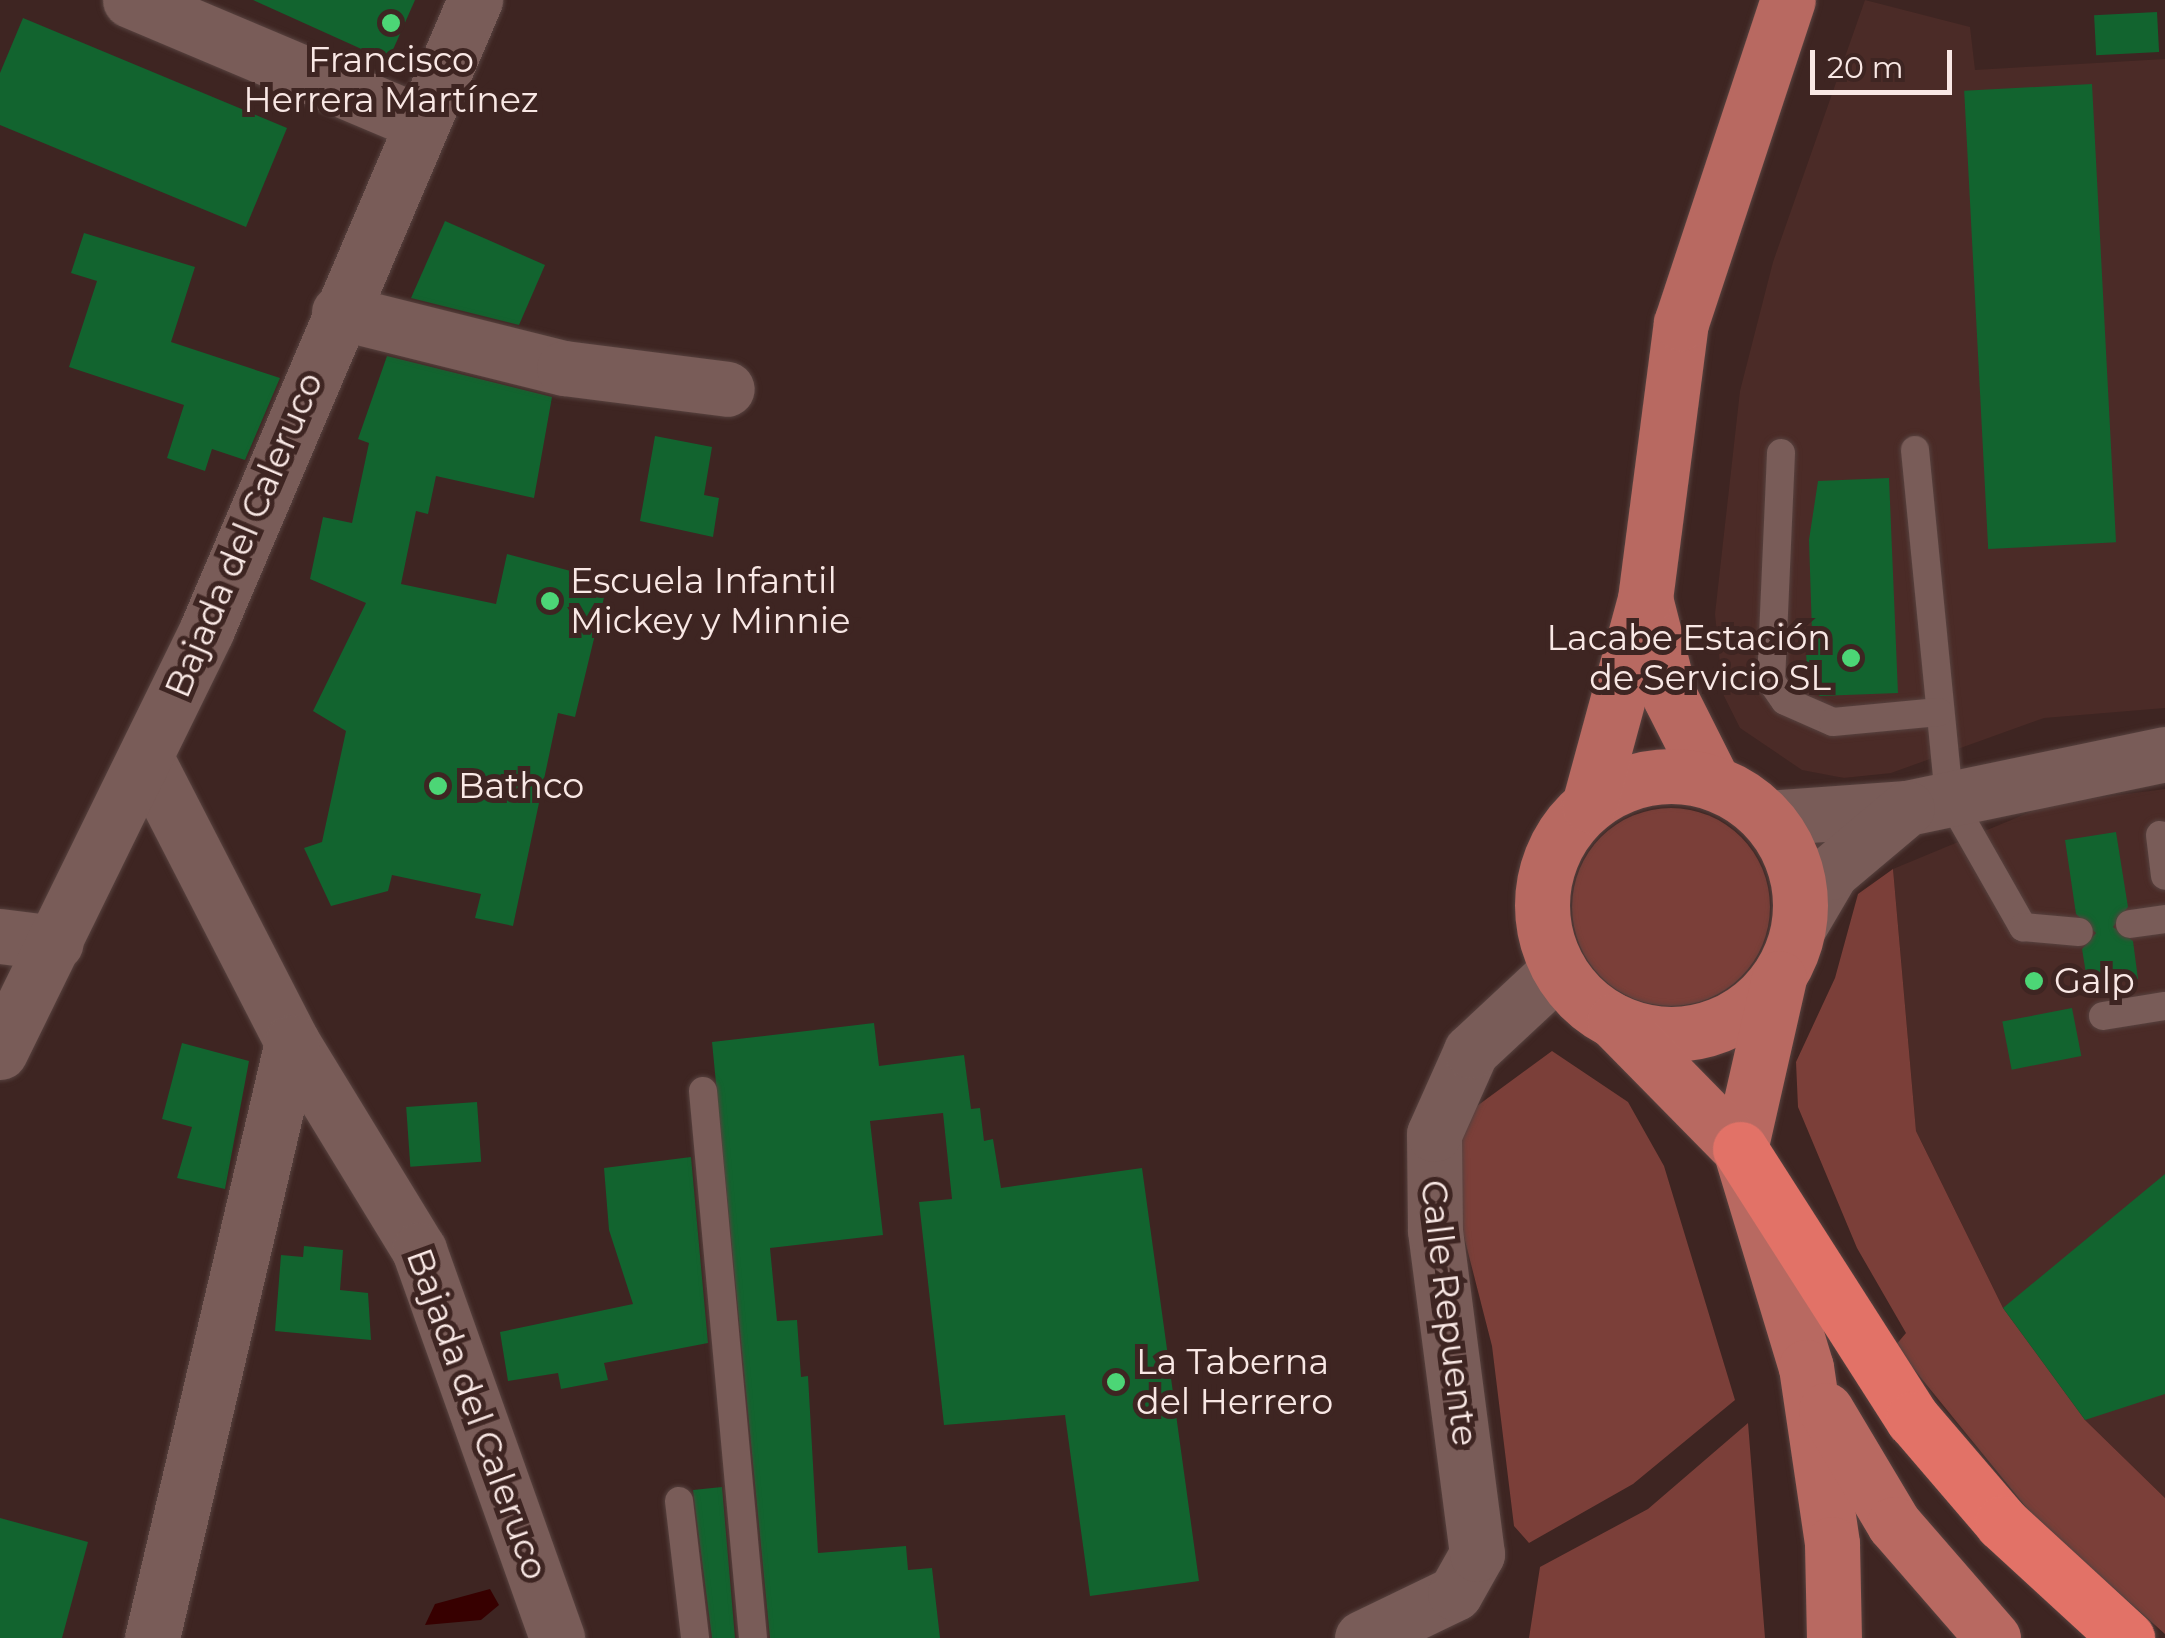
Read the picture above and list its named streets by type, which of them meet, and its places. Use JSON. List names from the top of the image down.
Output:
{
  "streets": {
    "street": ["Bajada del Caleruco", "Calle Repuente"]
  },
  "places": [
    "Francisco Herrera Martínez",
    "Escuela Infantil Mickey y Minnie",
    "Lacabe Estación de Servicio SL",
    "Bathco",
    "Galp",
    "La Taberna del Herrero"
  ],
  "scale_bar": "20 m"
}
